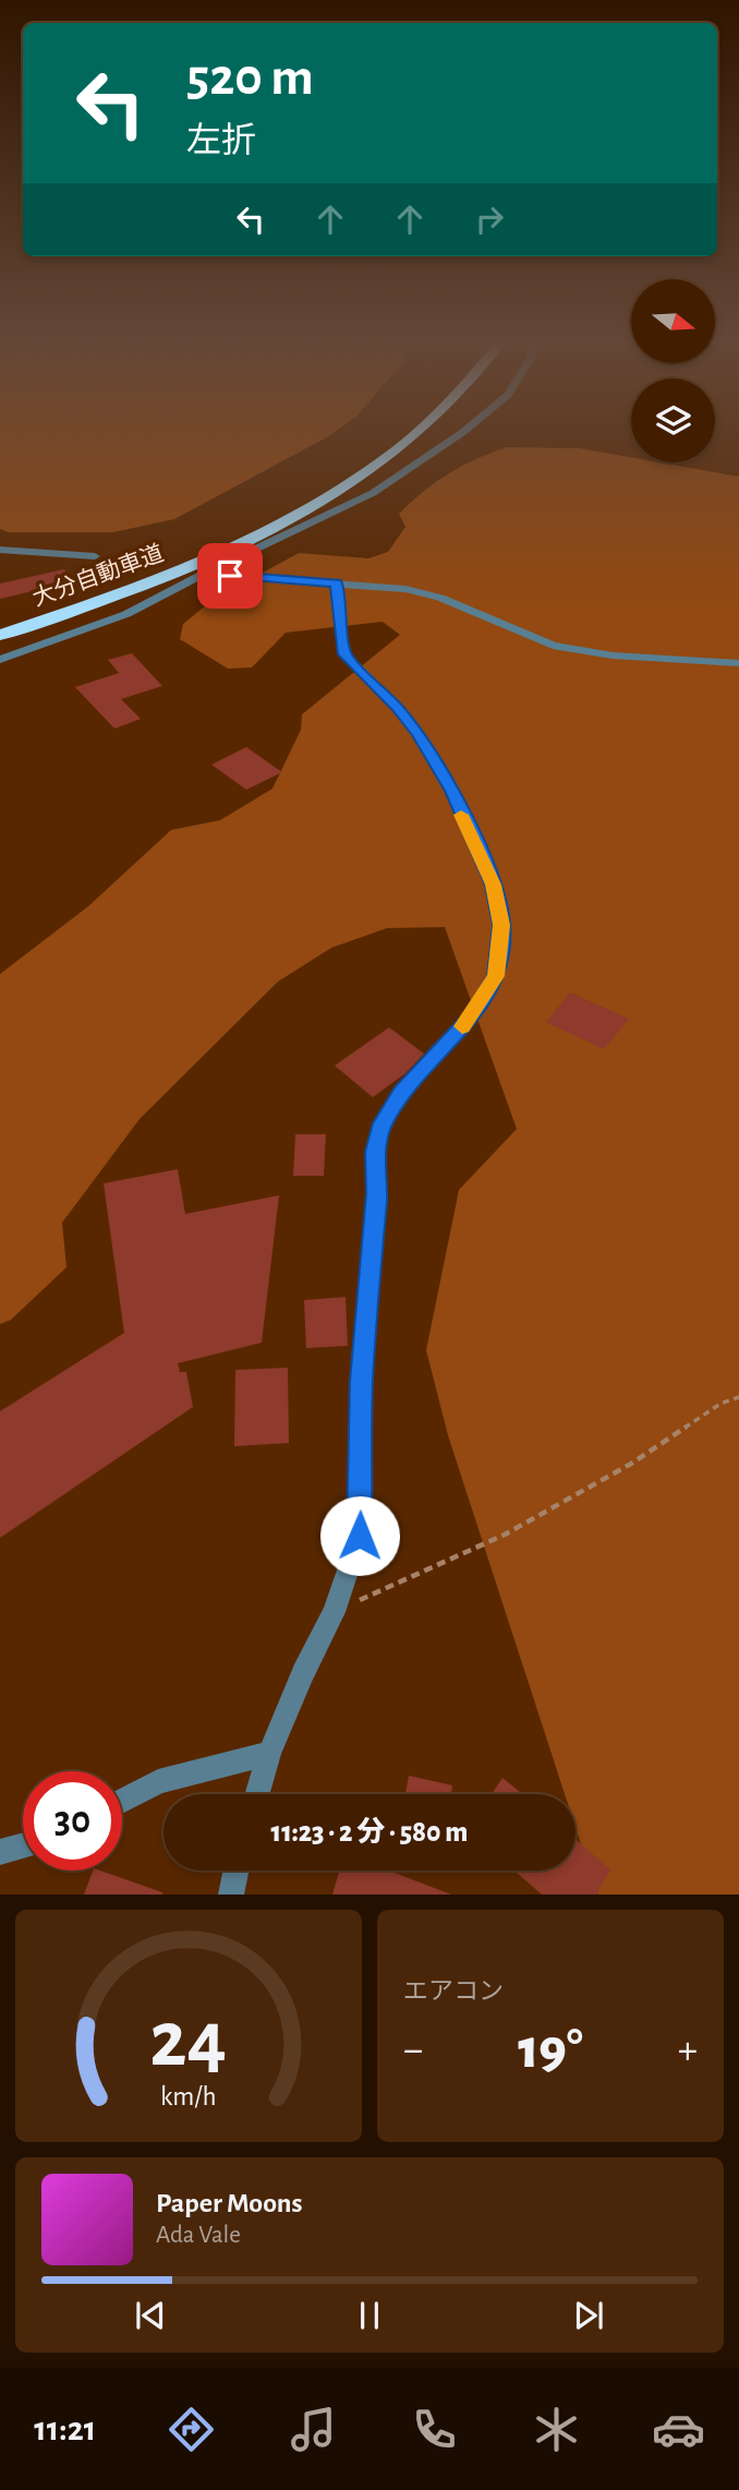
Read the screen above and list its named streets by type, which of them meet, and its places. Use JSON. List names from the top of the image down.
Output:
{
  "streets": {
    "highway": ["大分自動車道"]
  },
  "north": "right",
  "page": {
    "turn": ["520 m", "左折"],
    "limit": "30",
    "trip": "11:23 · 2 分 · 580 m",
    "tile": "エアコン",
    "heat": ["−", "19°", "+"],
    "song": ["Paper Moons", "Ada Vale"],
    "tabs": "11:21",
    "gauge": ["24", "km/h"]
  }
}
